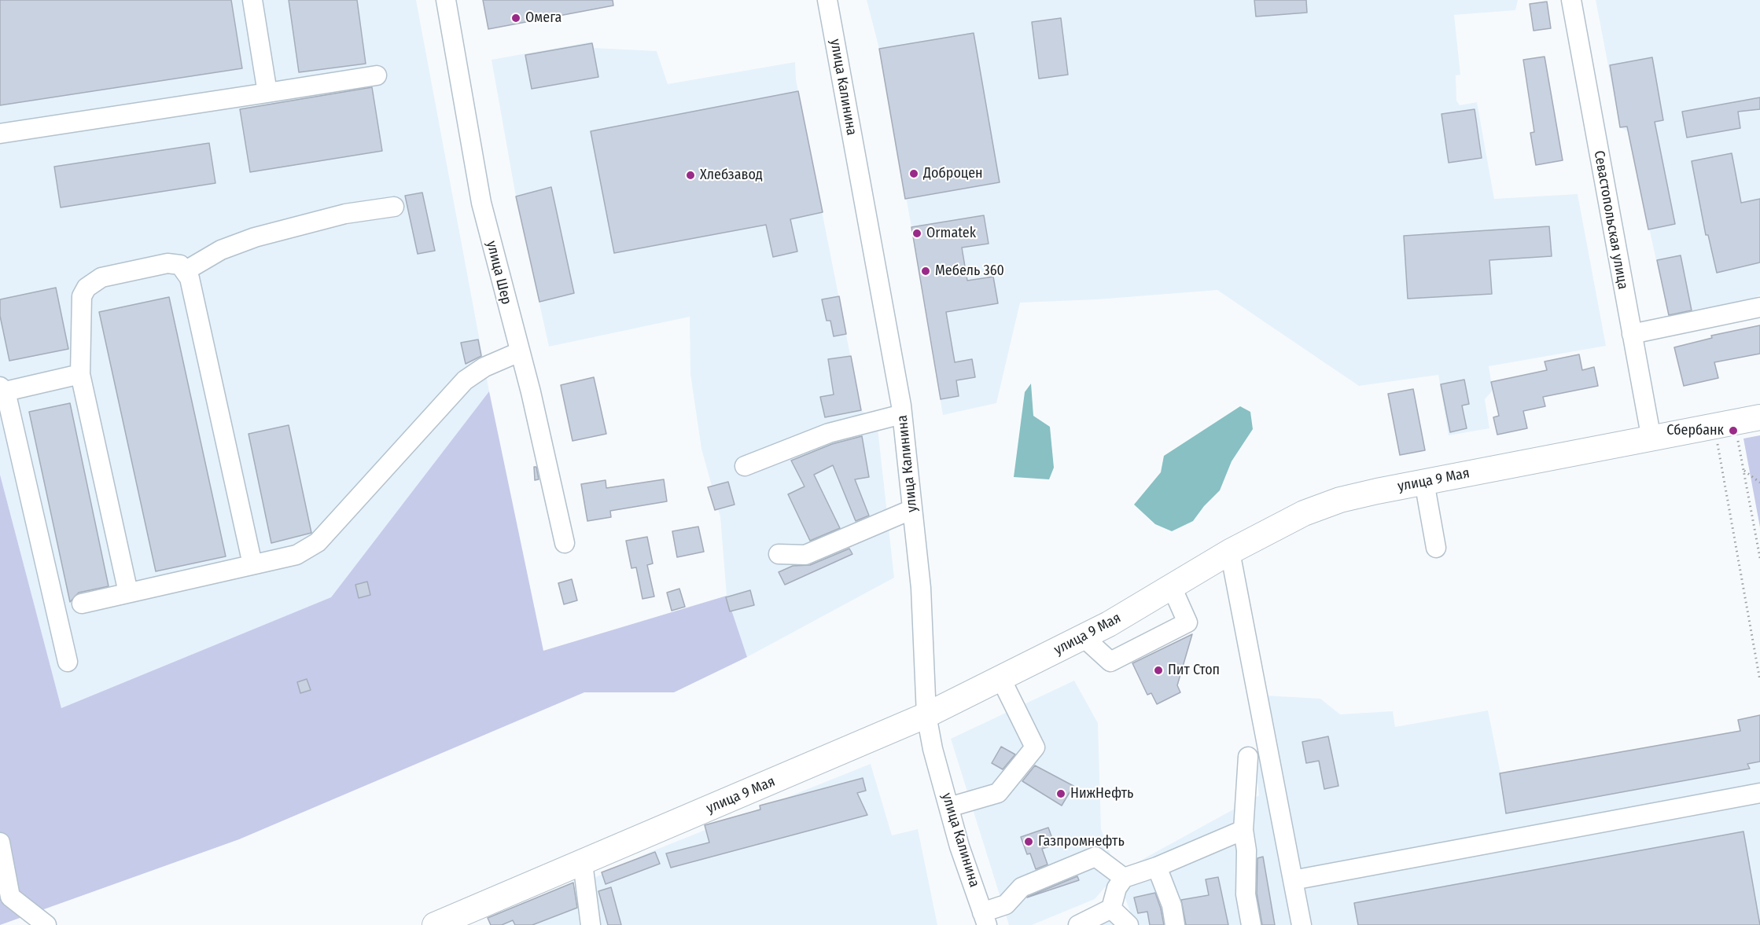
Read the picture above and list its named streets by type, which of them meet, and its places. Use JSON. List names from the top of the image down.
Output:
{
  "streets": {
    "main road": ["улица 9 Мая"],
    "street": ["улица Калинина", "Севастопольская улица", "улица Шер"]
  },
  "crossings": [
    ["улица Калинина", "улица 9 Мая"],
    ["Севастопольская улица", "улица 9 Мая"]
  ],
  "places": [
    "Омега",
    "Доброцен",
    "Хлебзавод",
    "Ormatek",
    "Мебель 360",
    "Сбербанк",
    "Пит Стоп",
    "НижНефть",
    "Газпромнефть"
  ]
}
